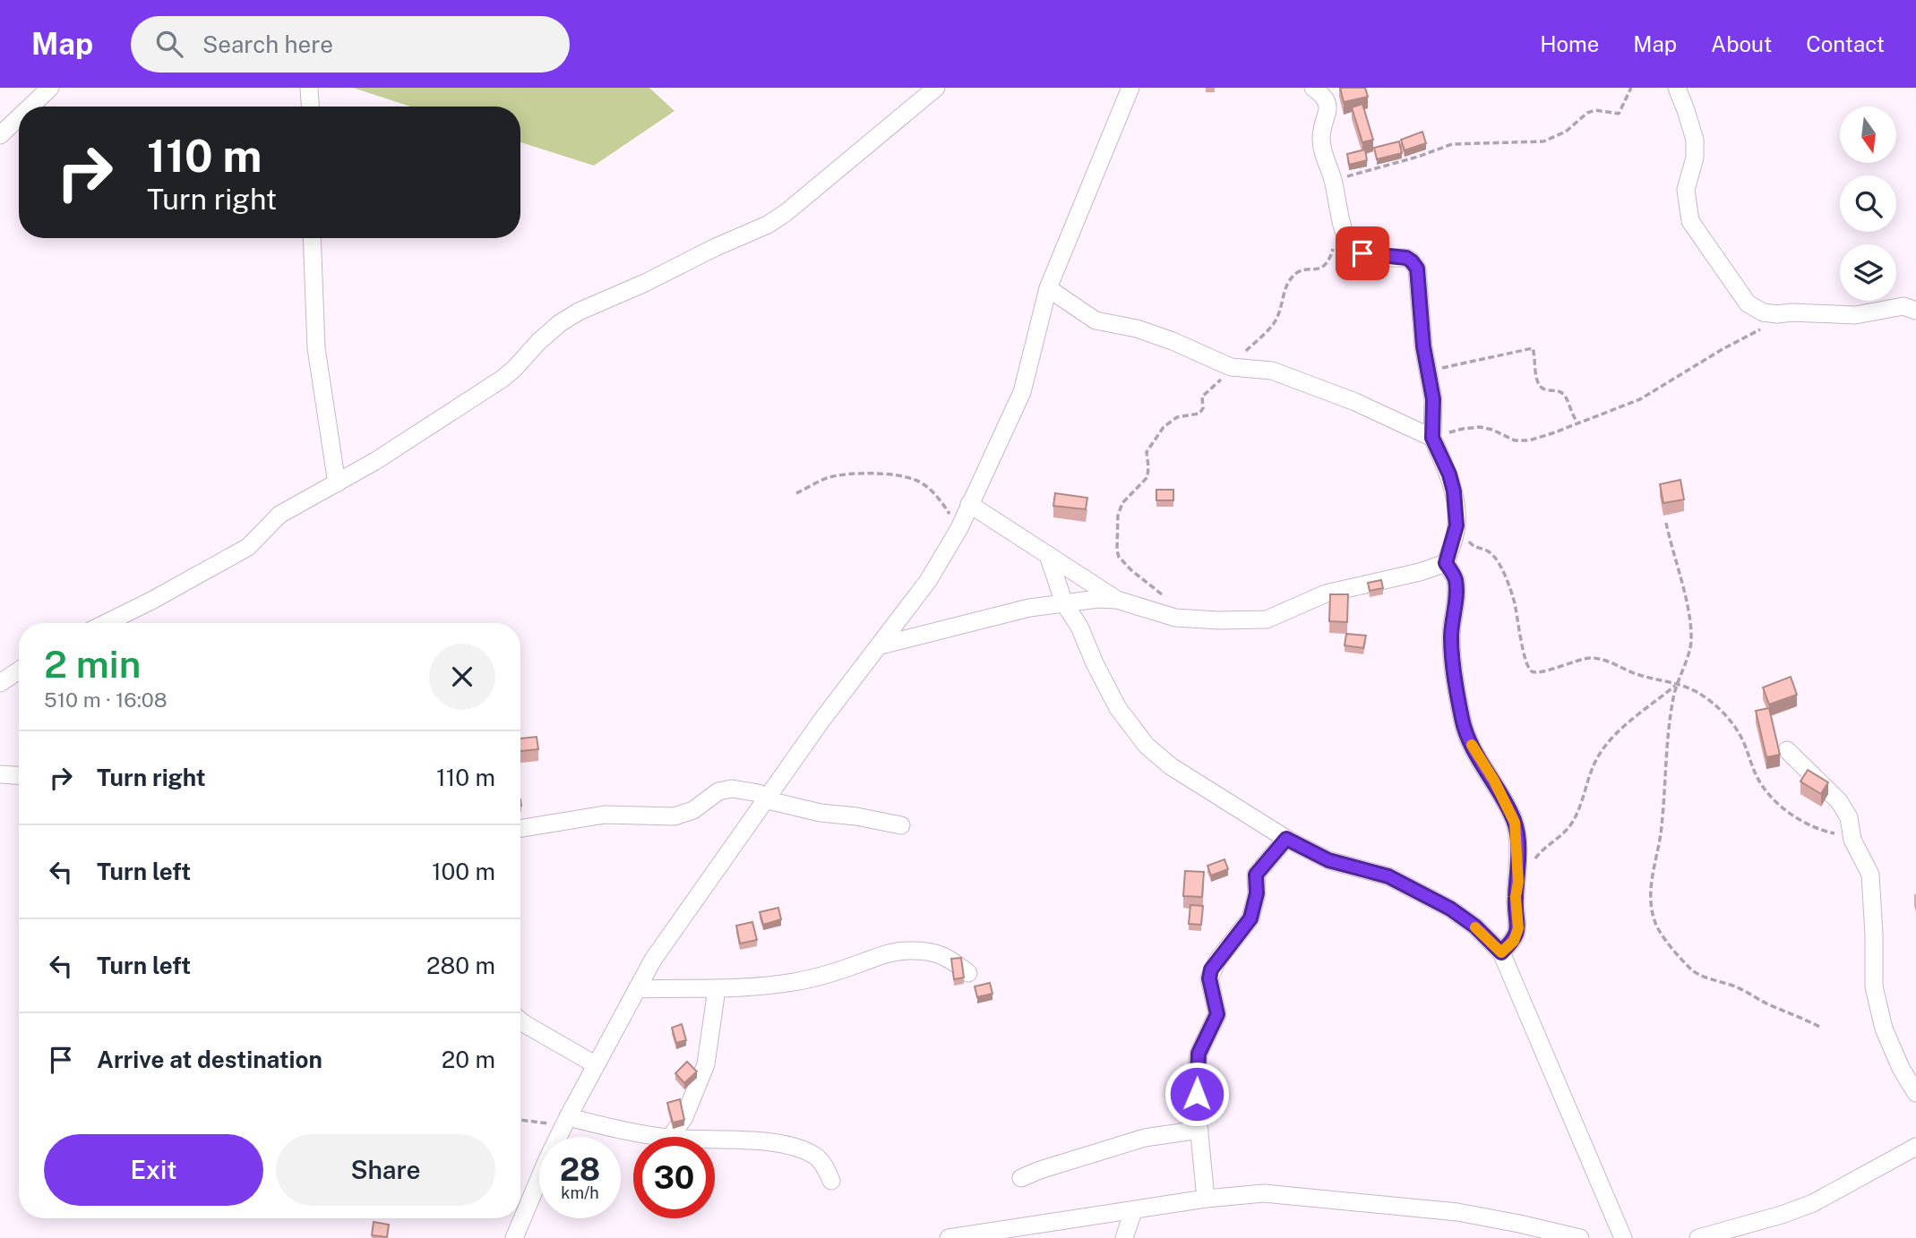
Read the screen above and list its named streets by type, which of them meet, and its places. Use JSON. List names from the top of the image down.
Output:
{
  "north": "bottom",
  "page": {
    "header": "Map",
    "search": "Search here",
    "nav": [
      "Home",
      "Map",
      "About",
      "Contact"
    ],
    "turn": ["110 m", "Turn right"],
    "heading": ["2 min", "510 m · 16:08"],
    "list": [
      {
        "name": "Turn right",
        "value": "110 m"
      },
      {
        "name": "Turn left",
        "value": "100 m"
      },
      {
        "name": "Turn left",
        "value": "280 m"
      },
      {
        "name": "Arrive at destination",
        "value": "20 m"
      }
    ],
    "buttons": ["Exit", "Share"],
    "speed": "28 km/h",
    "limit": "30"
  }
}
